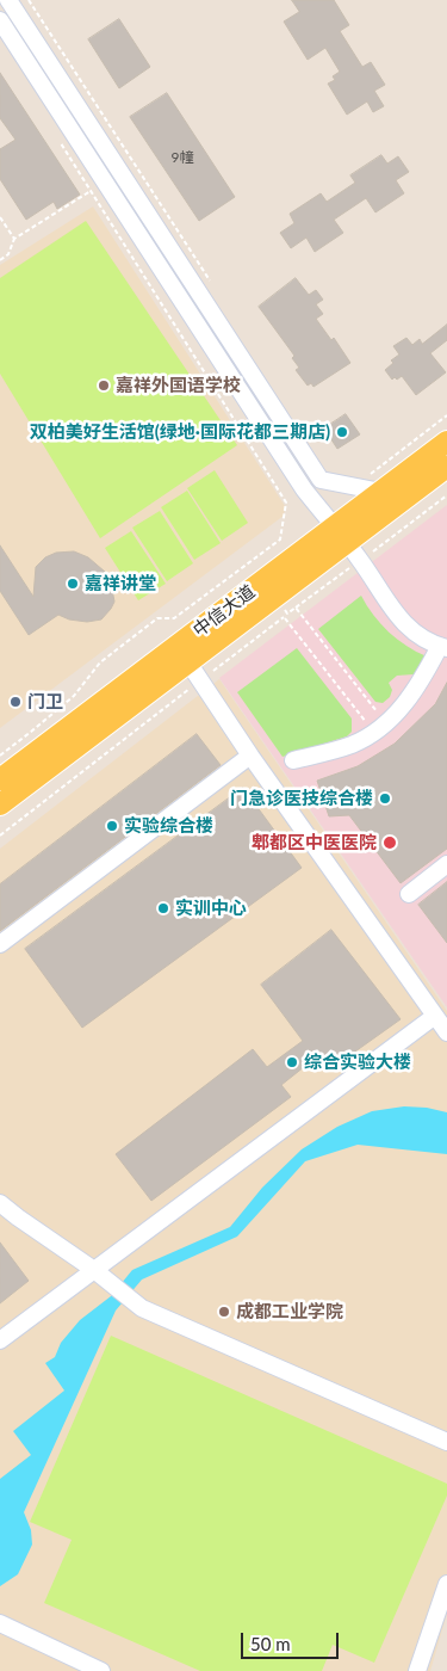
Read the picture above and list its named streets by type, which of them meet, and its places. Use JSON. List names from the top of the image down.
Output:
{
  "streets": {
    "main road": ["中信大道"]
  },
  "places": [
    "嘉祥外国语学校",
    "双柏美好生活馆(绿地·国际花都三期店)",
    "嘉祥讲堂",
    "门卫",
    "门急诊医技综合楼",
    "实验综合楼",
    "郫都区中医医院",
    "实训中心",
    "综合实验大楼",
    "成都工业学院"
  ],
  "house_numbers": ["9幢"],
  "scale_bar": "50 m"
}
